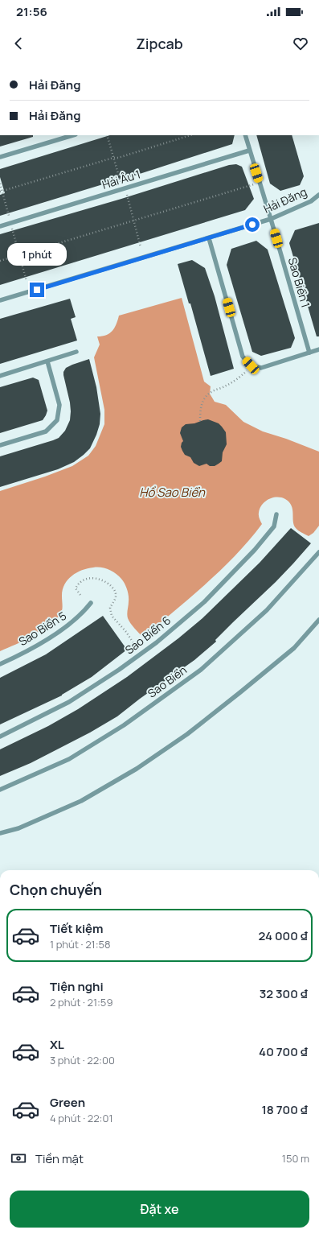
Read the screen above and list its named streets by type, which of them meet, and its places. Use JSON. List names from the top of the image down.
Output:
{
  "streets": {
    "lane": [
      "Hải Âu 1",
      "Hải Đăng",
      "Sao Biển 1",
      "Sao Biển 5",
      "Sao Biển 6",
      "Sao Biển"
    ]
  },
  "crossings": [
    ["Hải Âu 1", "Sao Biển 1"],
    ["Hải Đăng", "Sao Biển 1"]
  ],
  "water": ["Hồ Sao Biển"],
  "page": {
    "status": "21:56",
    "header": "Zipcab",
    "banner": ["Hải Đăng", "Hải Đăng"],
    "bubble": "1 phút",
    "heading": "Chọn chuyến",
    "list": [
      {
        "name": "Tiết kiệm",
        "note": "1 phút · 21:58",
        "value": "24 000 ₫"
      },
      {
        "name": "Tiện nghi",
        "note": "2 phút · 21:59",
        "value": "32 300 ₫"
      },
      {
        "name": "XL",
        "note": "3 phút · 22:00",
        "value": "40 700 ₫"
      },
      {
        "name": "Green",
        "note": "4 phút · 22:01",
        "value": "18 700 ₫"
      }
    ],
    "pay": ["Tiền mặt", "150 m"],
    "buttons": "Đặt xe"
  }
}
